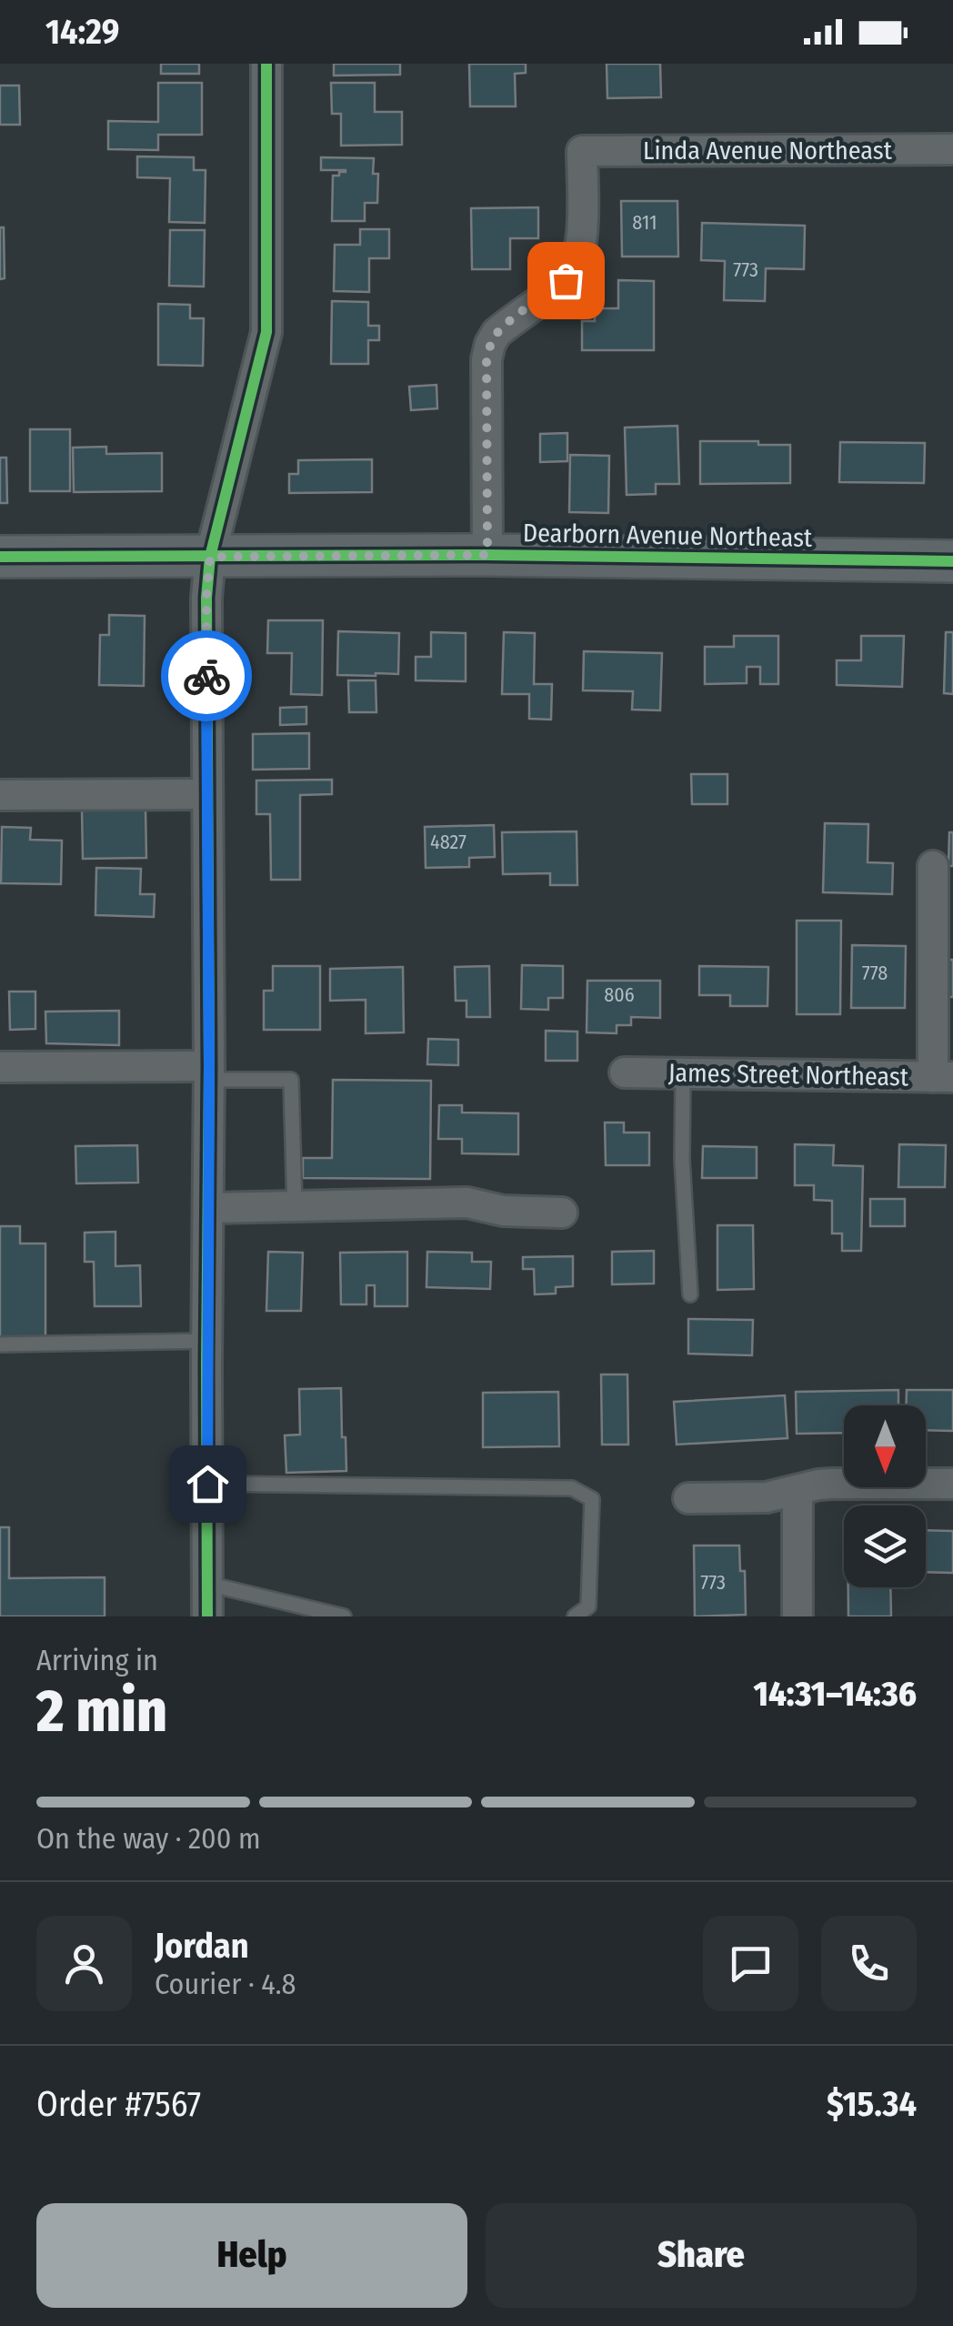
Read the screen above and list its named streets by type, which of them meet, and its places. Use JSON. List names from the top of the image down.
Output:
{
  "streets": {
    "street": ["Linda Avenue Northeast", "Dearborn Avenue Northeast", "James Street Northeast"]
  },
  "crossings": [
    ["Linda Avenue Northeast", "Dearborn Avenue Northeast"]
  ],
  "house_numbers": [
    "811",
    "773",
    "4827",
    "778",
    "806",
    "773"
  ],
  "north": "bottom",
  "page": {
    "status": "14:29",
    "heading": ["2 min", "Arriving in", "14:31–14:36"],
    "panel": [
      "Jordan",
      "Courier · 4.8",
      "Order #7567",
      "$15.34"
    ],
    "bar": "On the way · 200 m",
    "buttons": ["Help", "Share"]
  }
}
